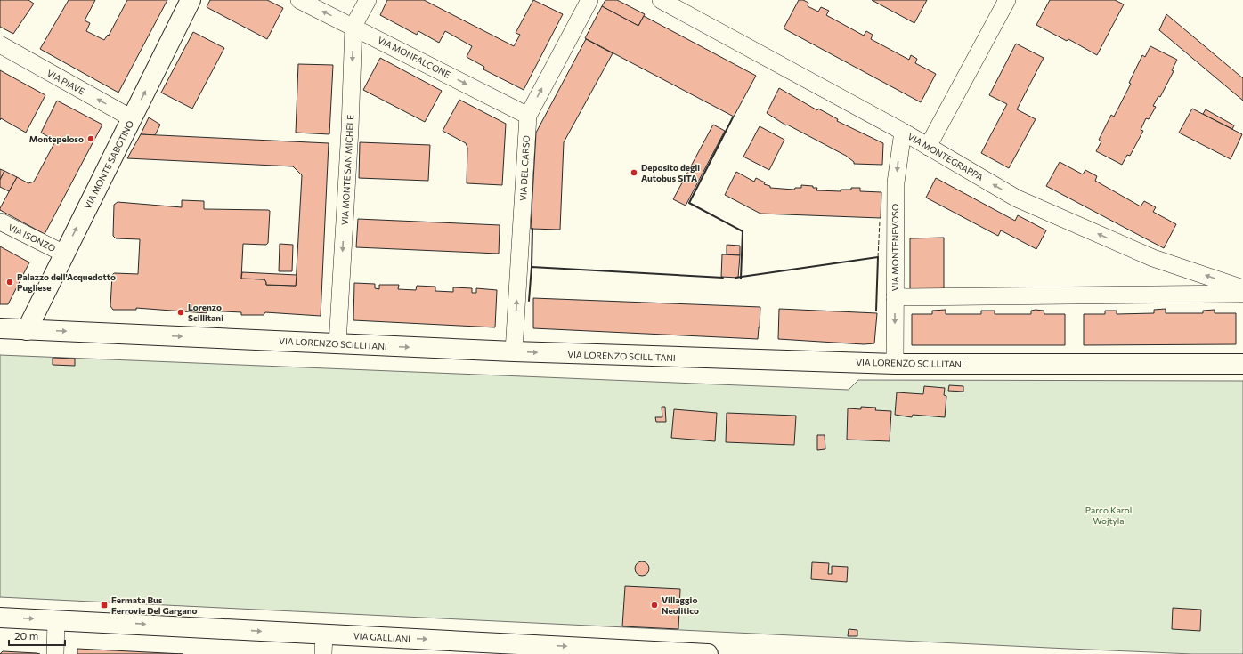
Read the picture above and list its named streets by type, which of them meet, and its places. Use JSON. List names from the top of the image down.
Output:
{
  "streets": {
    "street": [
      "VIA MONFALCONE",
      "VIA PIAVE",
      "VIA MONTEGRAPPA",
      "VIA MONTE SABOTINO",
      "VIA DEL CARSO",
      "VIA MONTE SAN MICHELE",
      "VIA ISONZO",
      "VIA MONTENEVOSO",
      "VIA LORENZO SCILLITANI",
      "VIA GALLIANI"
    ]
  },
  "crossings": [
    ["VIA MONFALCONE", "VIA DEL CARSO"],
    ["VIA MONFALCONE", "VIA MONTE SAN MICHELE"],
    ["VIA PIAVE", "VIA MONTE SABOTINO"],
    ["VIA MONTEGRAPPA", "VIA MONTENEVOSO"],
    ["VIA MONTE SABOTINO", "VIA ISONZO"],
    ["VIA MONTE SABOTINO", "VIA LORENZO SCILLITANI"],
    ["VIA DEL CARSO", "VIA LORENZO SCILLITANI"],
    ["VIA MONTE SAN MICHELE", "VIA LORENZO SCILLITANI"],
    ["VIA MONTENEVOSO", "VIA LORENZO SCILLITANI"]
  ],
  "one_way": [
    "VIA PIAVE",
    "VIA MONTE SABOTINO",
    "VIA DEL CARSO",
    "VIA MONTE SAN MICHELE",
    "VIA MONTENEVOSO",
    "VIA LORENZO SCILLITANI",
    "VIA GALLIANI"
  ],
  "parks": ["Parco Karol Wojtyla"],
  "places": {
    "other": [
      "Montepeloso",
      "Deposito degli Autobus SITA",
      "Palazzo dell'Acquedotto Pugliese",
      "Lorenzo Scillitani",
      "Villaggio Neolitico"
    ],
    "transit": ["Fermata Bus Ferrovie Del Gargano"]
  },
  "scale_bar": "20 m"
}
